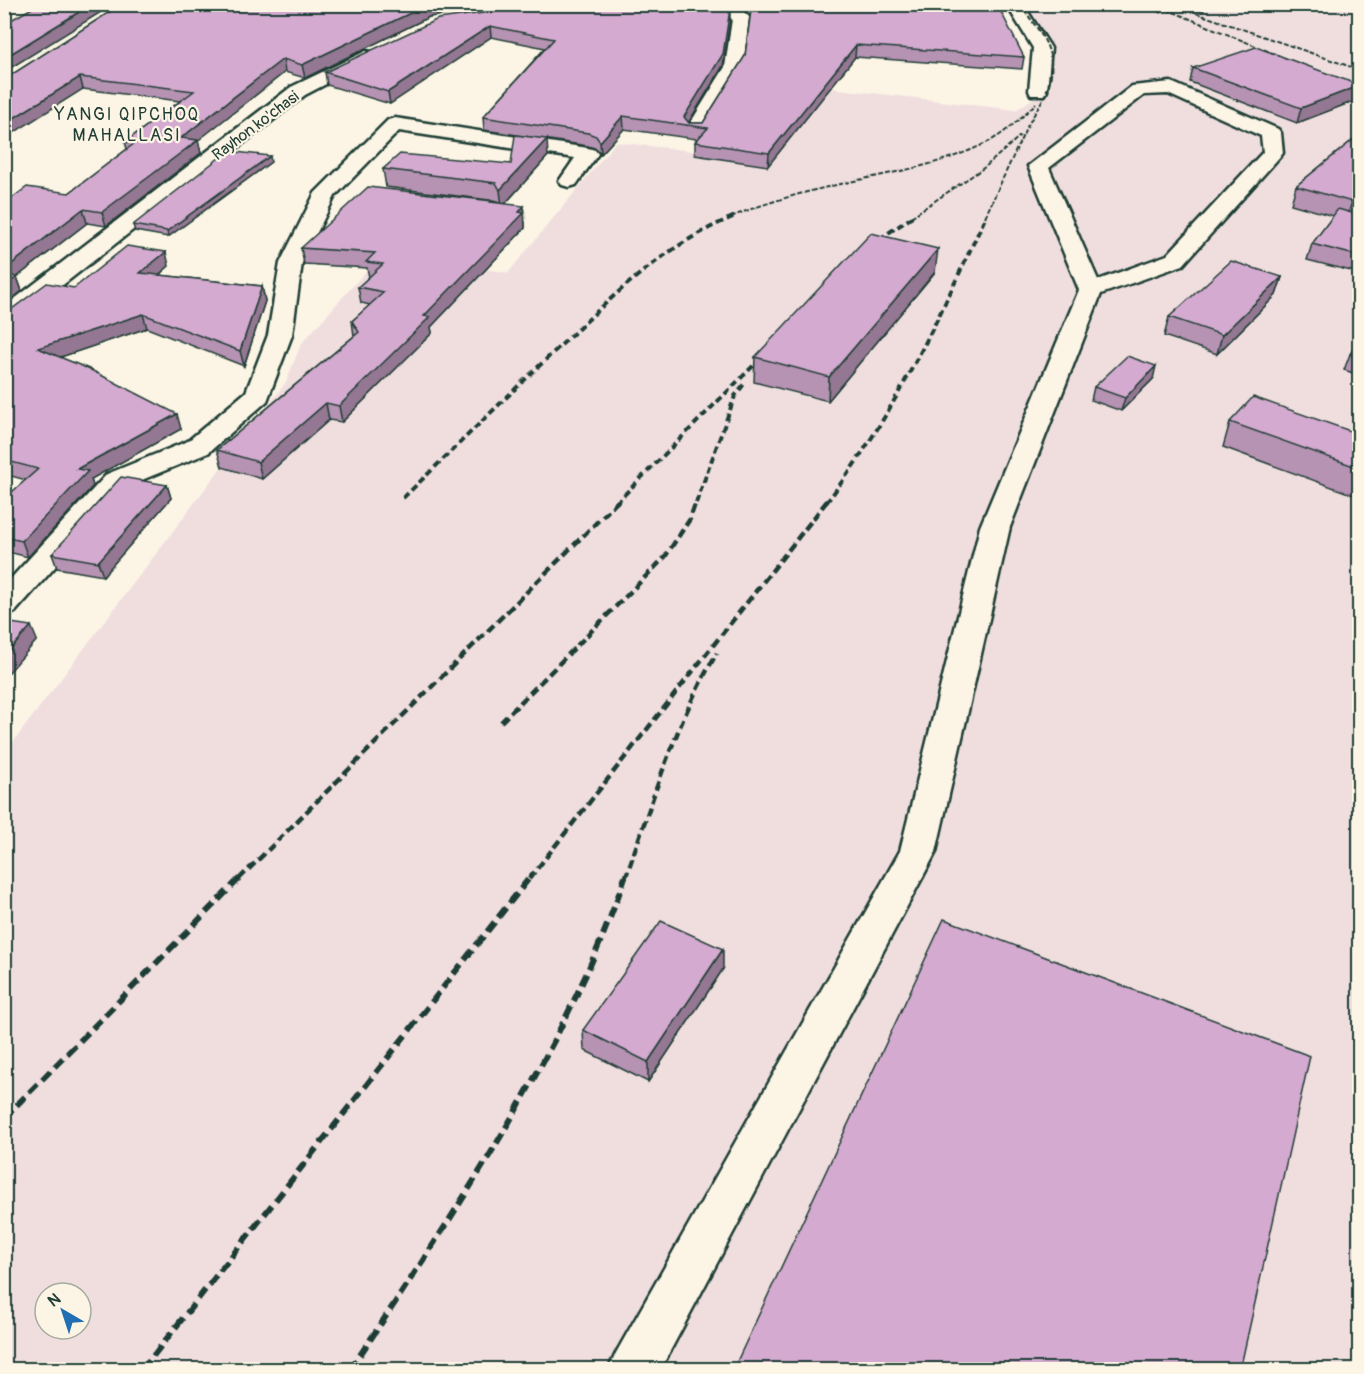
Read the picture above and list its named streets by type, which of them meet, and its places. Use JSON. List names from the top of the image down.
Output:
{
  "streets": {
    "street": ["Rayhon ko'chasi"]
  },
  "districts": ["YANGI QIPCHOQ MAHALLASI"],
  "north": "top left"
}
